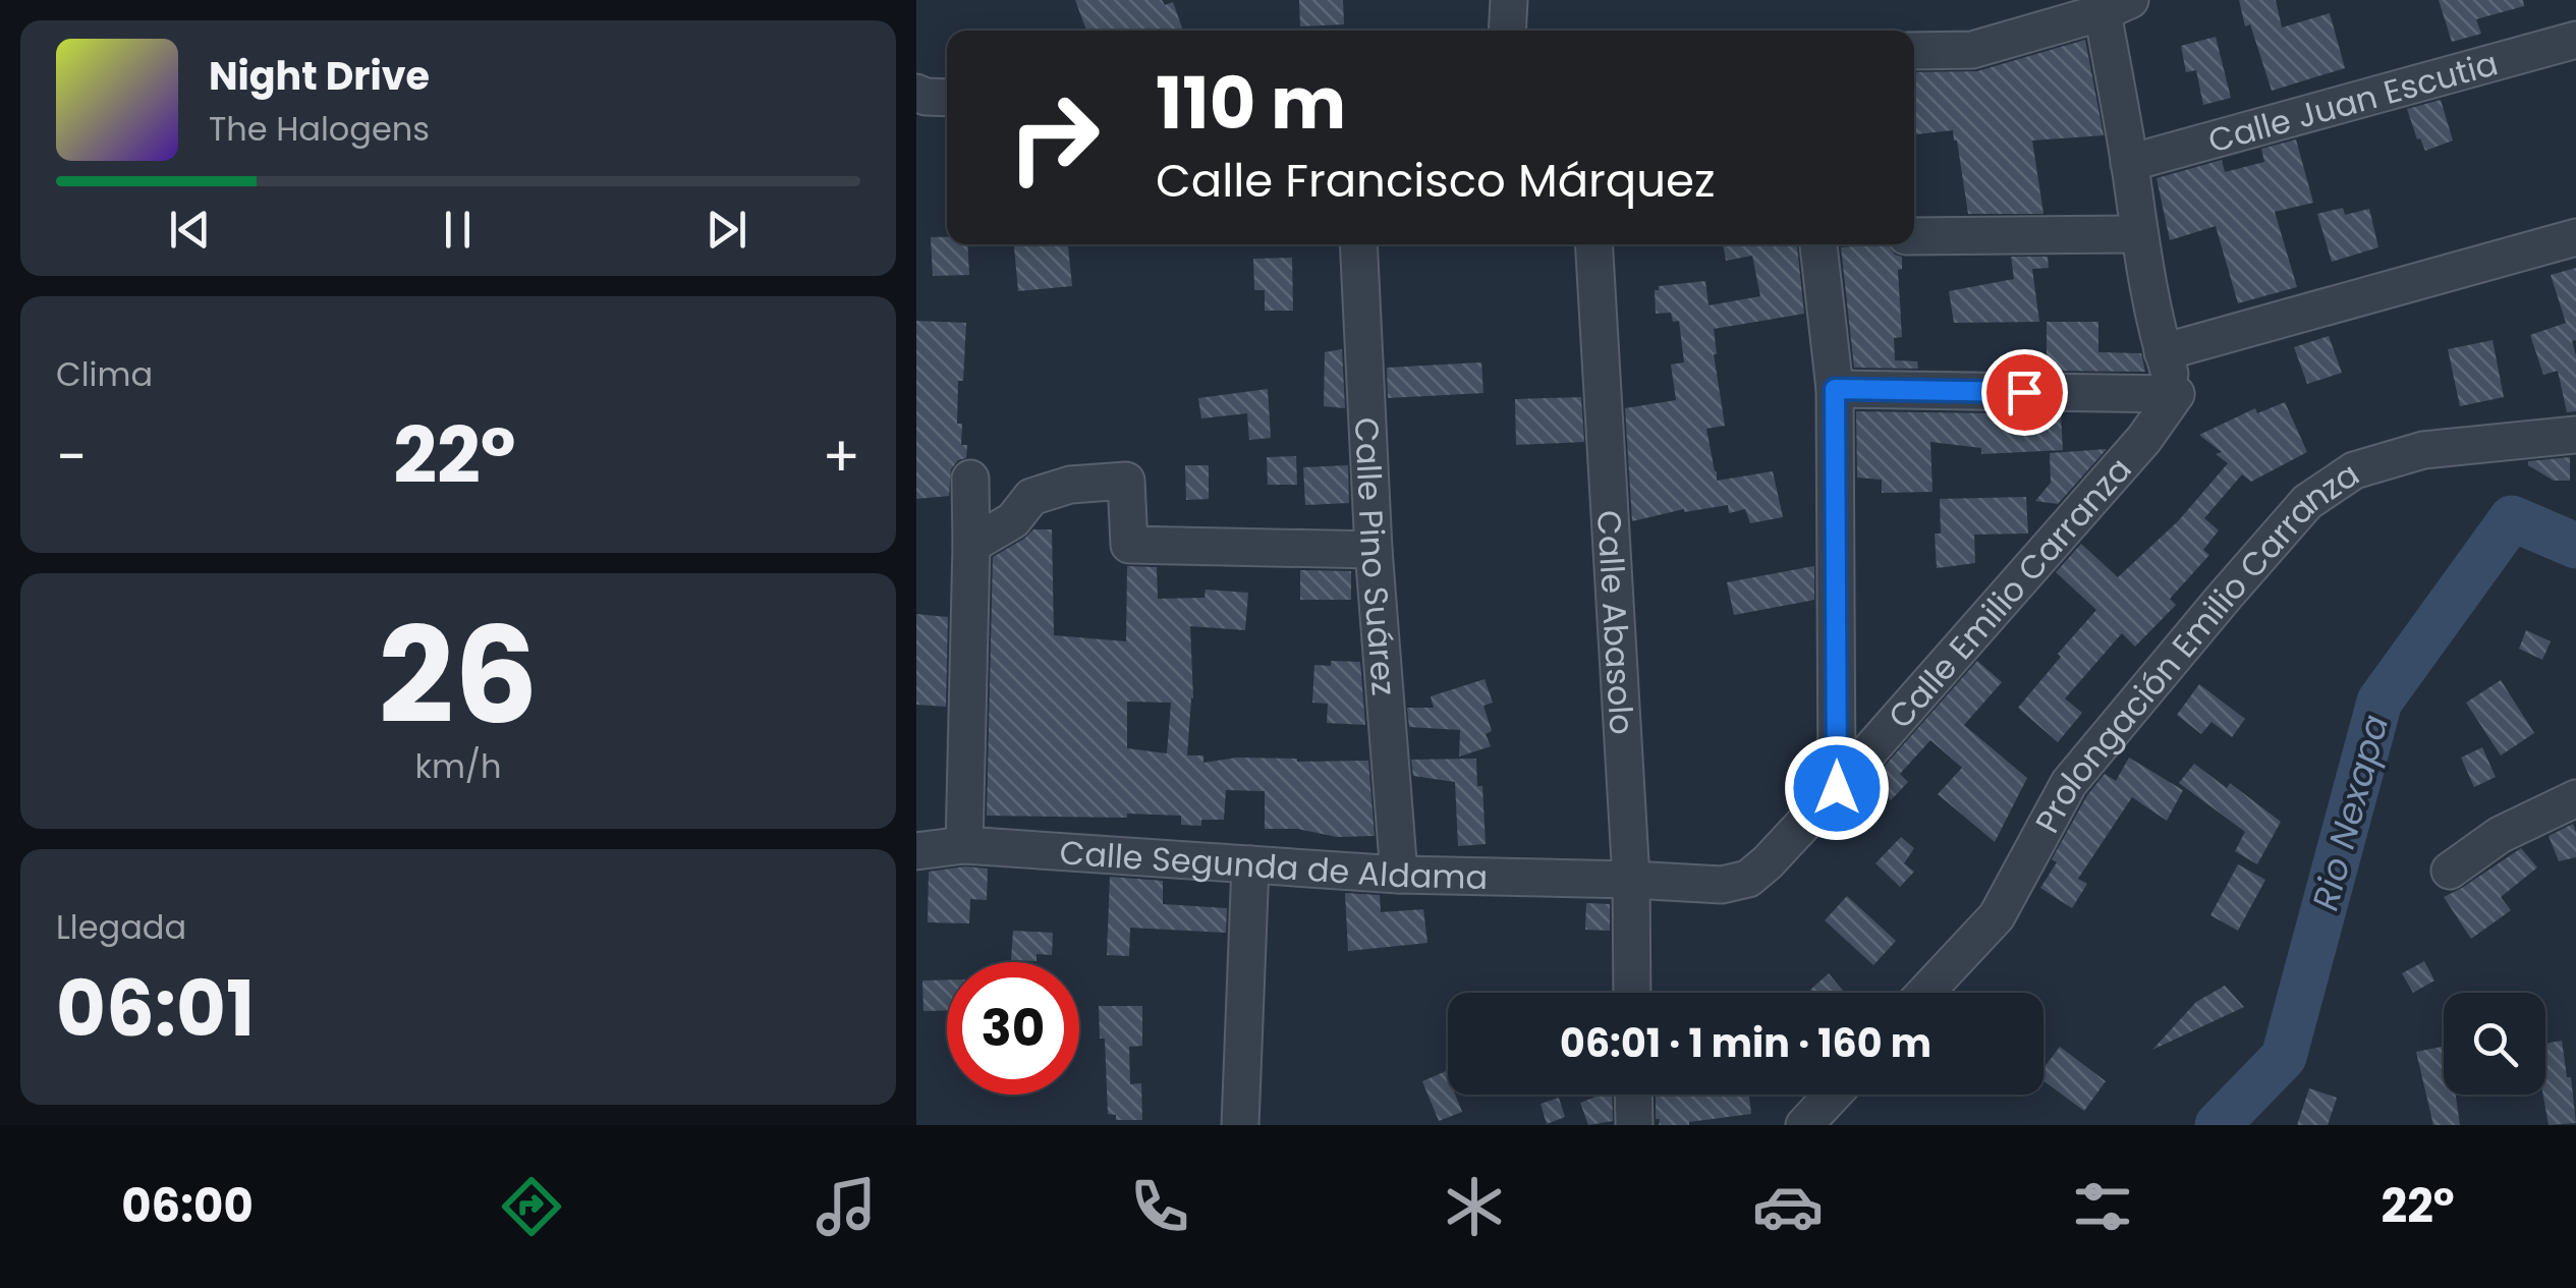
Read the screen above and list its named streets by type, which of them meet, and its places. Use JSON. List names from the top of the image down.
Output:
{
  "streets": {
    "street": [
      "Calle Juan Escutia",
      "Calle Pino Suárez",
      "Calle Emilio Carranza",
      "Calle Abasolo",
      "Prolongación Emilio Carranza",
      "Calle Segunda de Aldama"
    ]
  },
  "crossings": [
    ["Calle Pino Suárez", "Calle Segunda de Aldama"],
    ["Calle Emilio Carranza", "Calle Abasolo"],
    ["Calle Emilio Carranza", "Calle Segunda de Aldama"],
    ["Calle Abasolo", "Calle Segunda de Aldama"]
  ],
  "water": ["Rio Nexapa"],
  "page": {
    "turn": ["110 m", "Calle Francisco Márquez"],
    "song": ["Night Drive", "The Halogens"],
    "tile": [
      "Clima",
      ["26", "km/h"],
      ["Llegada", "06:01"]
    ],
    "heat": ["−", "22°", "+"],
    "limit": "30",
    "trip": "06:01 · 1 min · 160 m",
    "tabs": ["06:00", "22°"]
  }
}
